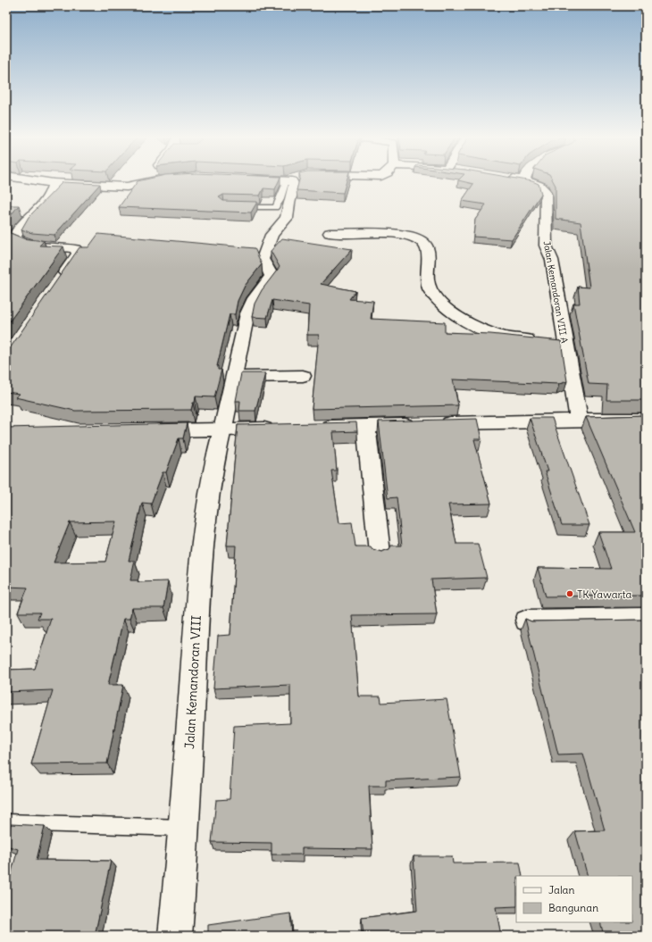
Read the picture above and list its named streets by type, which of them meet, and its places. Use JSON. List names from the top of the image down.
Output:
{
  "streets": {
    "street": ["Jalan Kemandoran VIII A", "Jalan Kemandoran VIII"]
  },
  "places": ["TK Yawarta"],
  "legend": ["Jalan", "Bangunan"]
}
